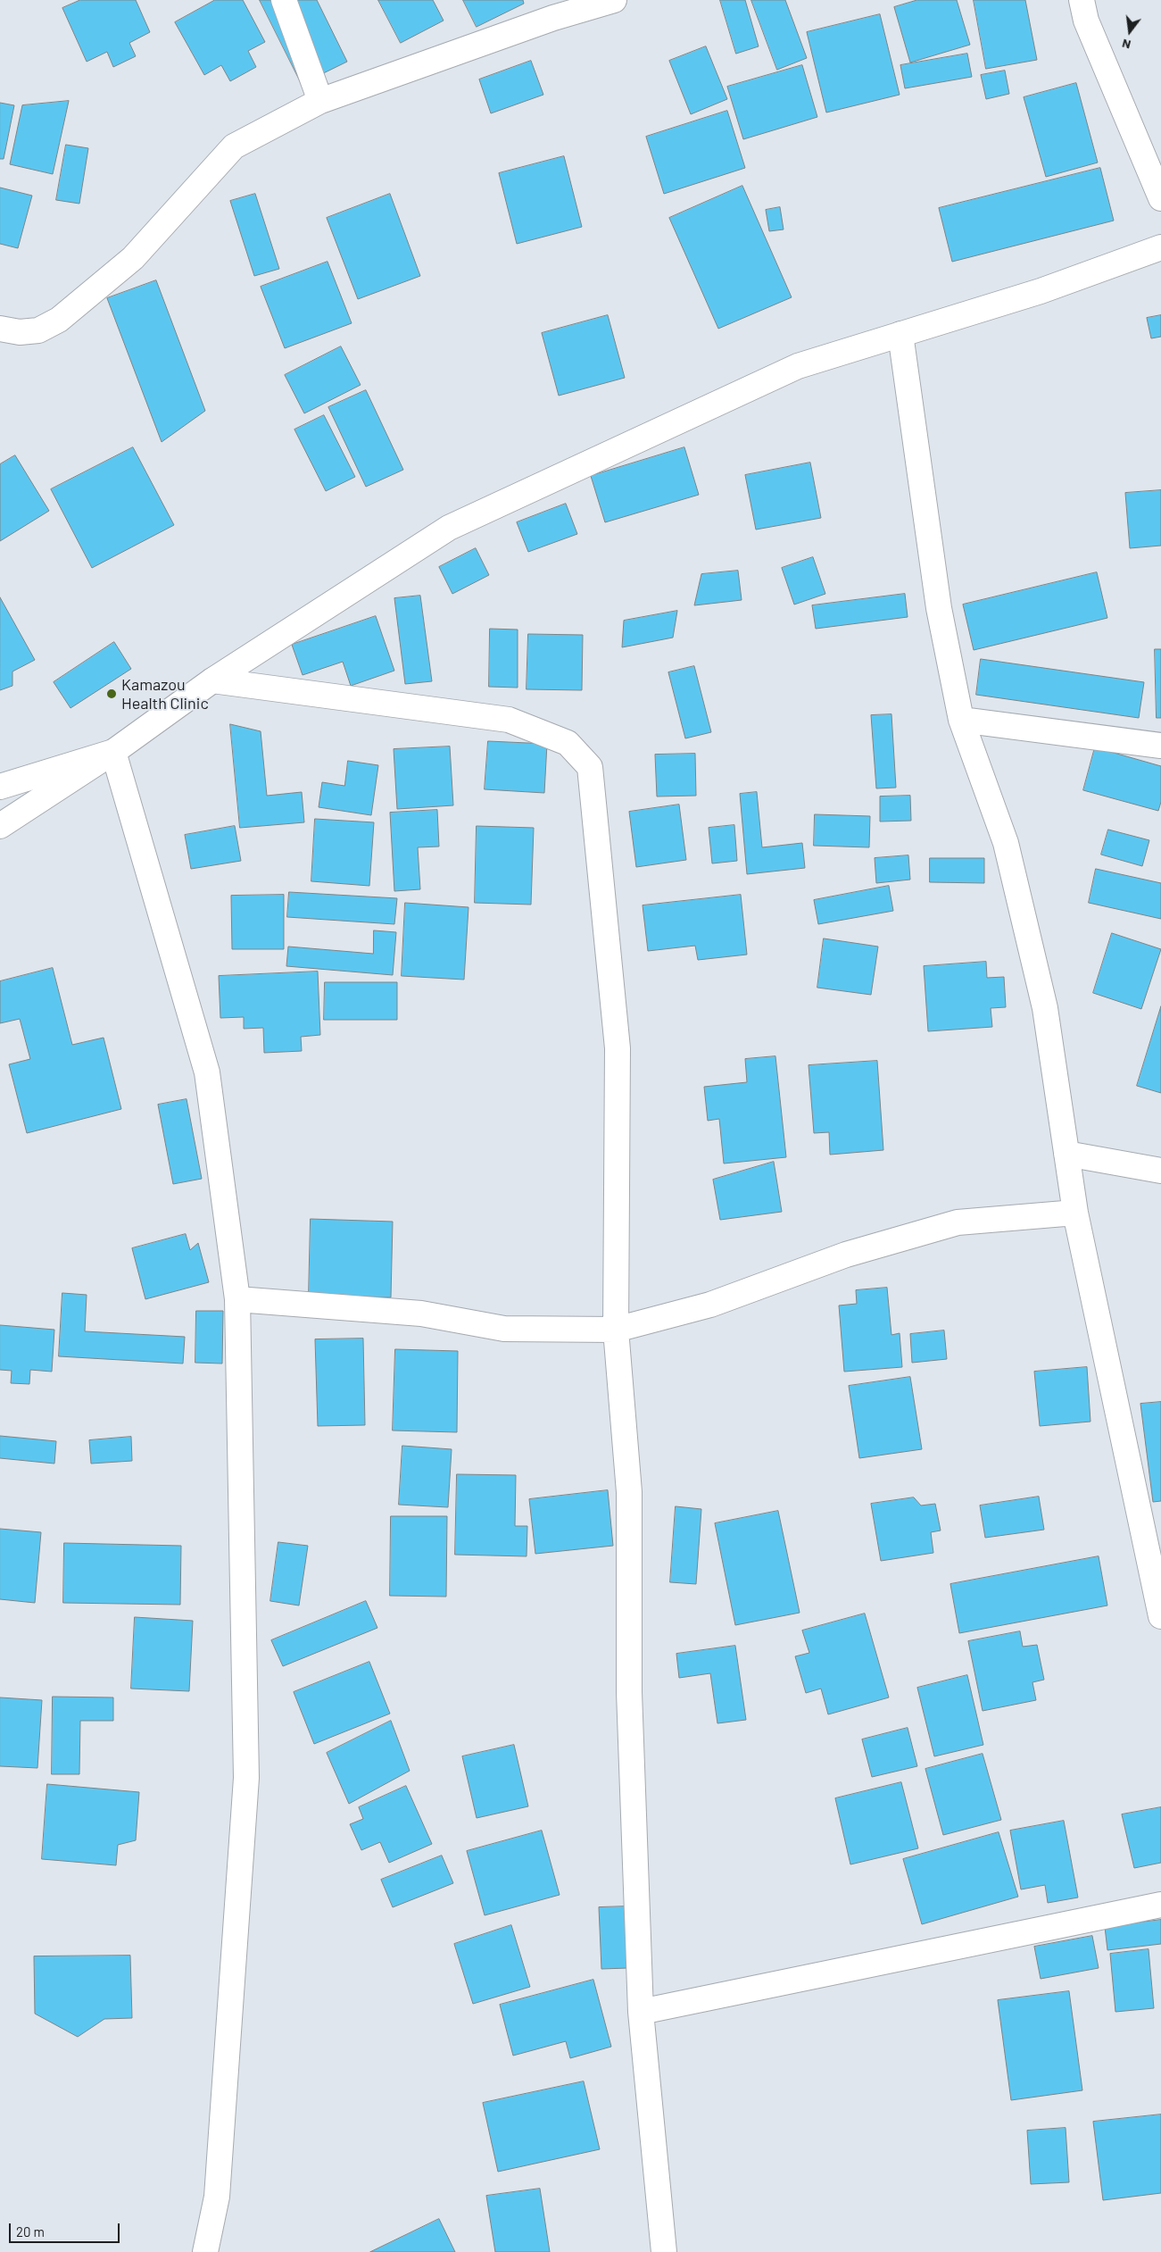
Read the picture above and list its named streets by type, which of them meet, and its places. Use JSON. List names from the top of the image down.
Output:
{
  "places": ["Kamazou Health Clinic"],
  "scale_bar": "20 m",
  "north": "bottom"
}
